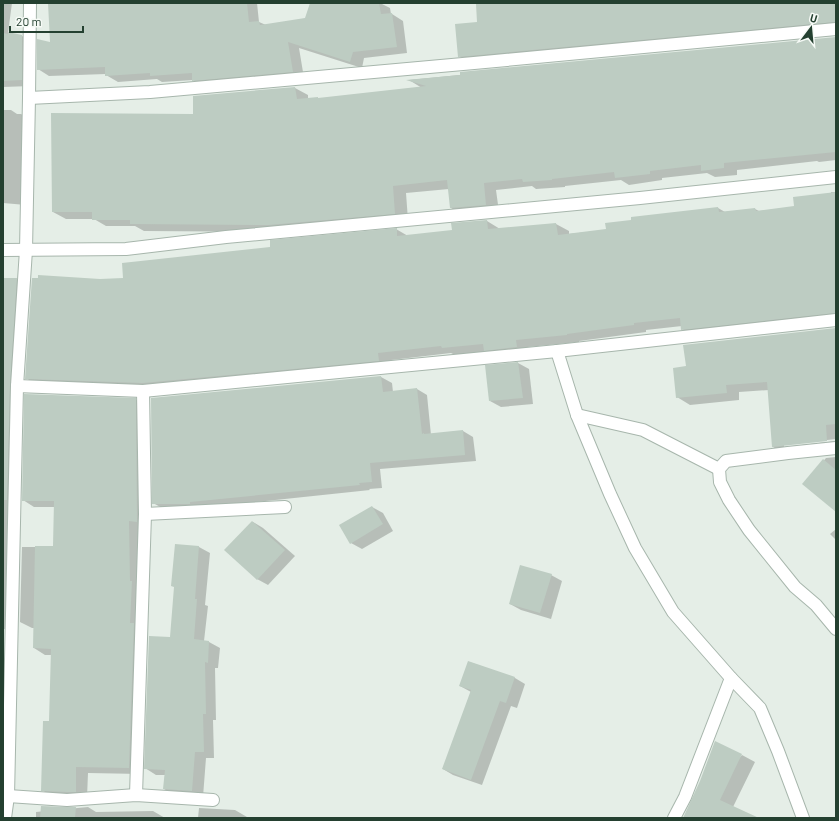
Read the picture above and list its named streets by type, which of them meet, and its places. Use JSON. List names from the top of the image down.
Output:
{
  "scale_bar": "20 m",
  "north": "top"
}
